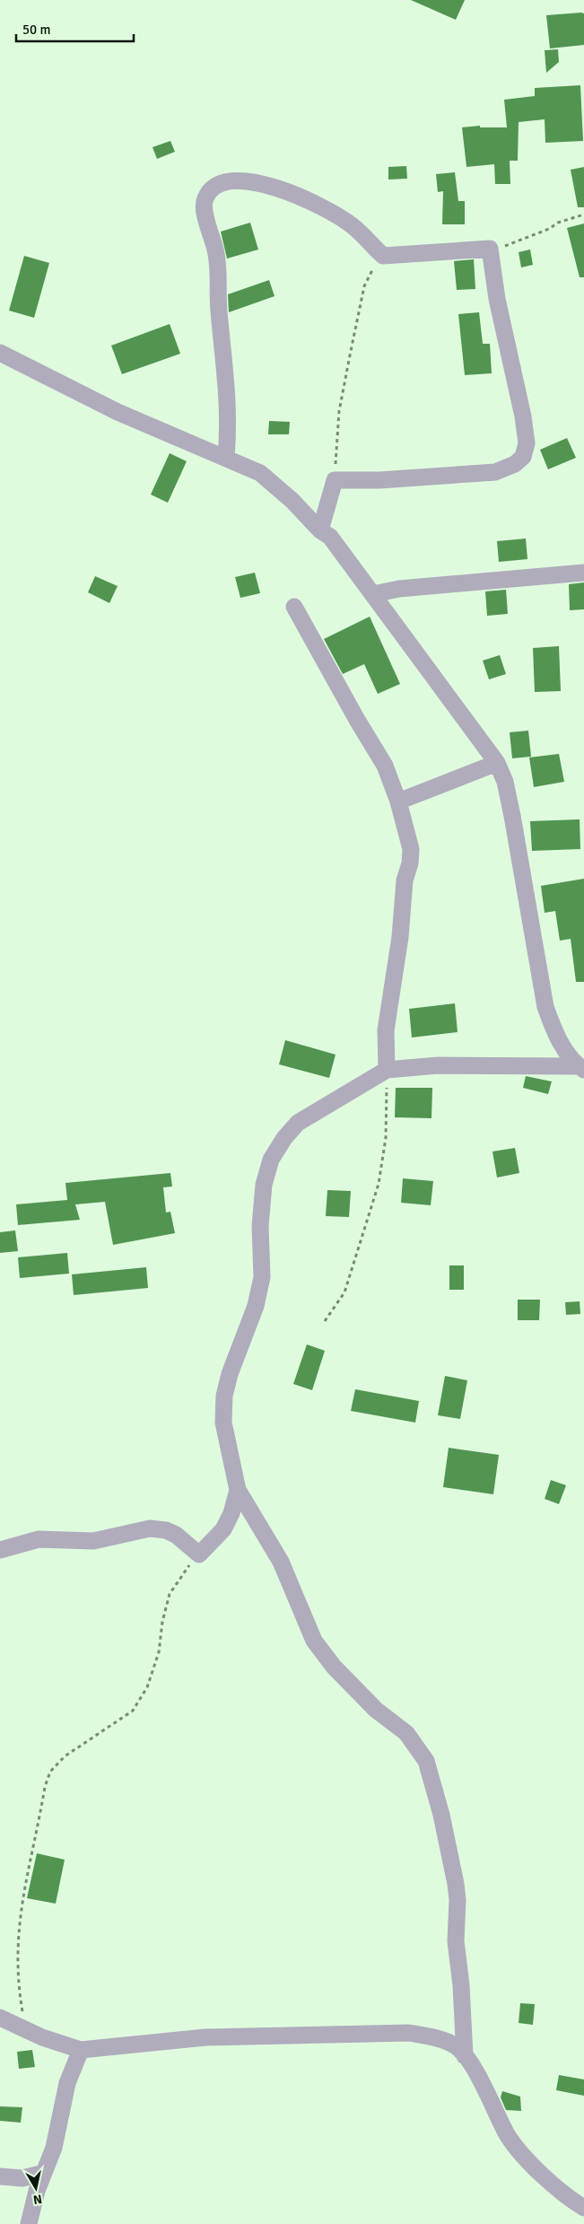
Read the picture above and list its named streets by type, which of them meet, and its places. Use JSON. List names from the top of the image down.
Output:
{
  "scale_bar": "50 m",
  "north": "bottom"
}
